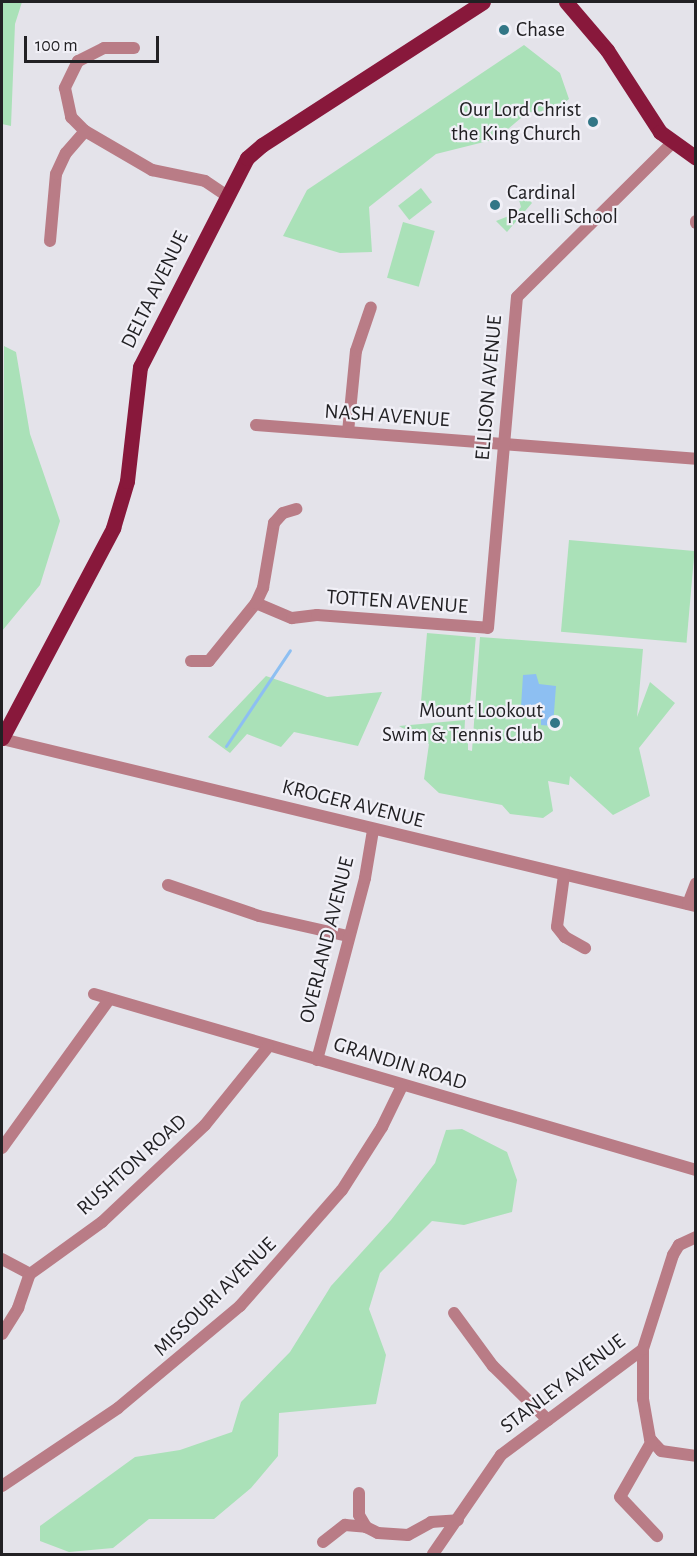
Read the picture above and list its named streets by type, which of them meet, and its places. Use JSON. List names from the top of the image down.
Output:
{
  "streets": {
    "main road": ["DELTA AVENUE"],
    "street": [
      "ELLISON AVENUE",
      "NASH AVENUE",
      "TOTTEN AVENUE",
      "KROGER AVENUE",
      "OVERLAND AVENUE",
      "GRANDIN ROAD",
      "RUSHTON ROAD",
      "MISSOURI AVENUE",
      "STANLEY AVENUE"
    ]
  },
  "crossings": [
    ["DELTA AVENUE", "KROGER AVENUE"],
    ["ELLISON AVENUE", "NASH AVENUE"],
    ["ELLISON AVENUE", "TOTTEN AVENUE"],
    ["KROGER AVENUE", "OVERLAND AVENUE"],
    ["OVERLAND AVENUE", "GRANDIN ROAD"],
    ["GRANDIN ROAD", "RUSHTON ROAD"],
    ["GRANDIN ROAD", "MISSOURI AVENUE"]
  ],
  "places": [
    "Chase",
    "Our Lord Christ the King Church",
    "Cardinal Pacelli School",
    "Mount Lookout Swim & Tennis Club"
  ],
  "scale_bar": "100 m"
}
